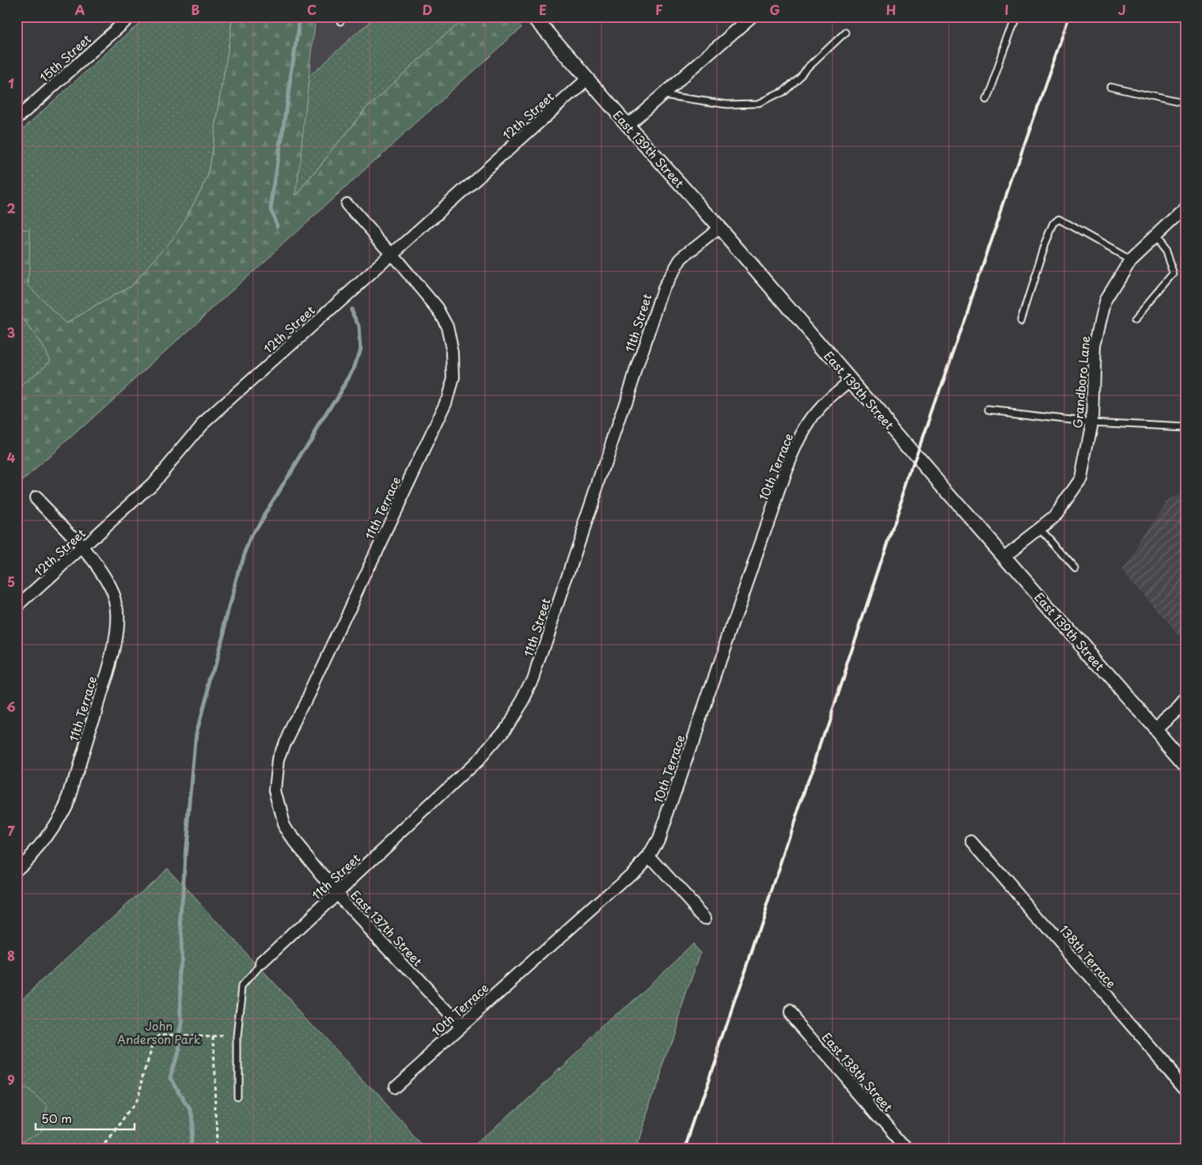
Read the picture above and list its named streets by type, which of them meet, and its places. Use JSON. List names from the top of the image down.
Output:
{
  "streets": {
    "street": [
      "15th Street",
      "12th Street",
      "East 139th Street",
      "11th Street",
      "Grandboro Lane",
      "10th Terrace",
      "11th Terrace",
      "East 137th Street",
      "138th Terrace",
      "East 138th Street"
    ]
  },
  "crossings": [
    ["12th Street", "East 139th Street"],
    ["12th Street", "11th Terrace"],
    ["East 139th Street", "11th Street"],
    ["East 139th Street", "Grandboro Lane"],
    ["East 139th Street", "10th Terrace"],
    ["11th Street", "East 137th Street"],
    ["10th Terrace", "East 137th Street"],
    ["11th Terrace", "East 137th Street"]
  ],
  "parks": ["John Anderson Park"],
  "scale_bar": "50 m",
  "grid": {
    "columns": [
      "A",
      "B",
      "C",
      "D",
      "E",
      "F",
      "G",
      "H",
      "I",
      "J"
    ],
    "rows": [
      "1",
      "2",
      "3",
      "4",
      "5",
      "6",
      "7",
      "8",
      "9"
    ]
  }
}
